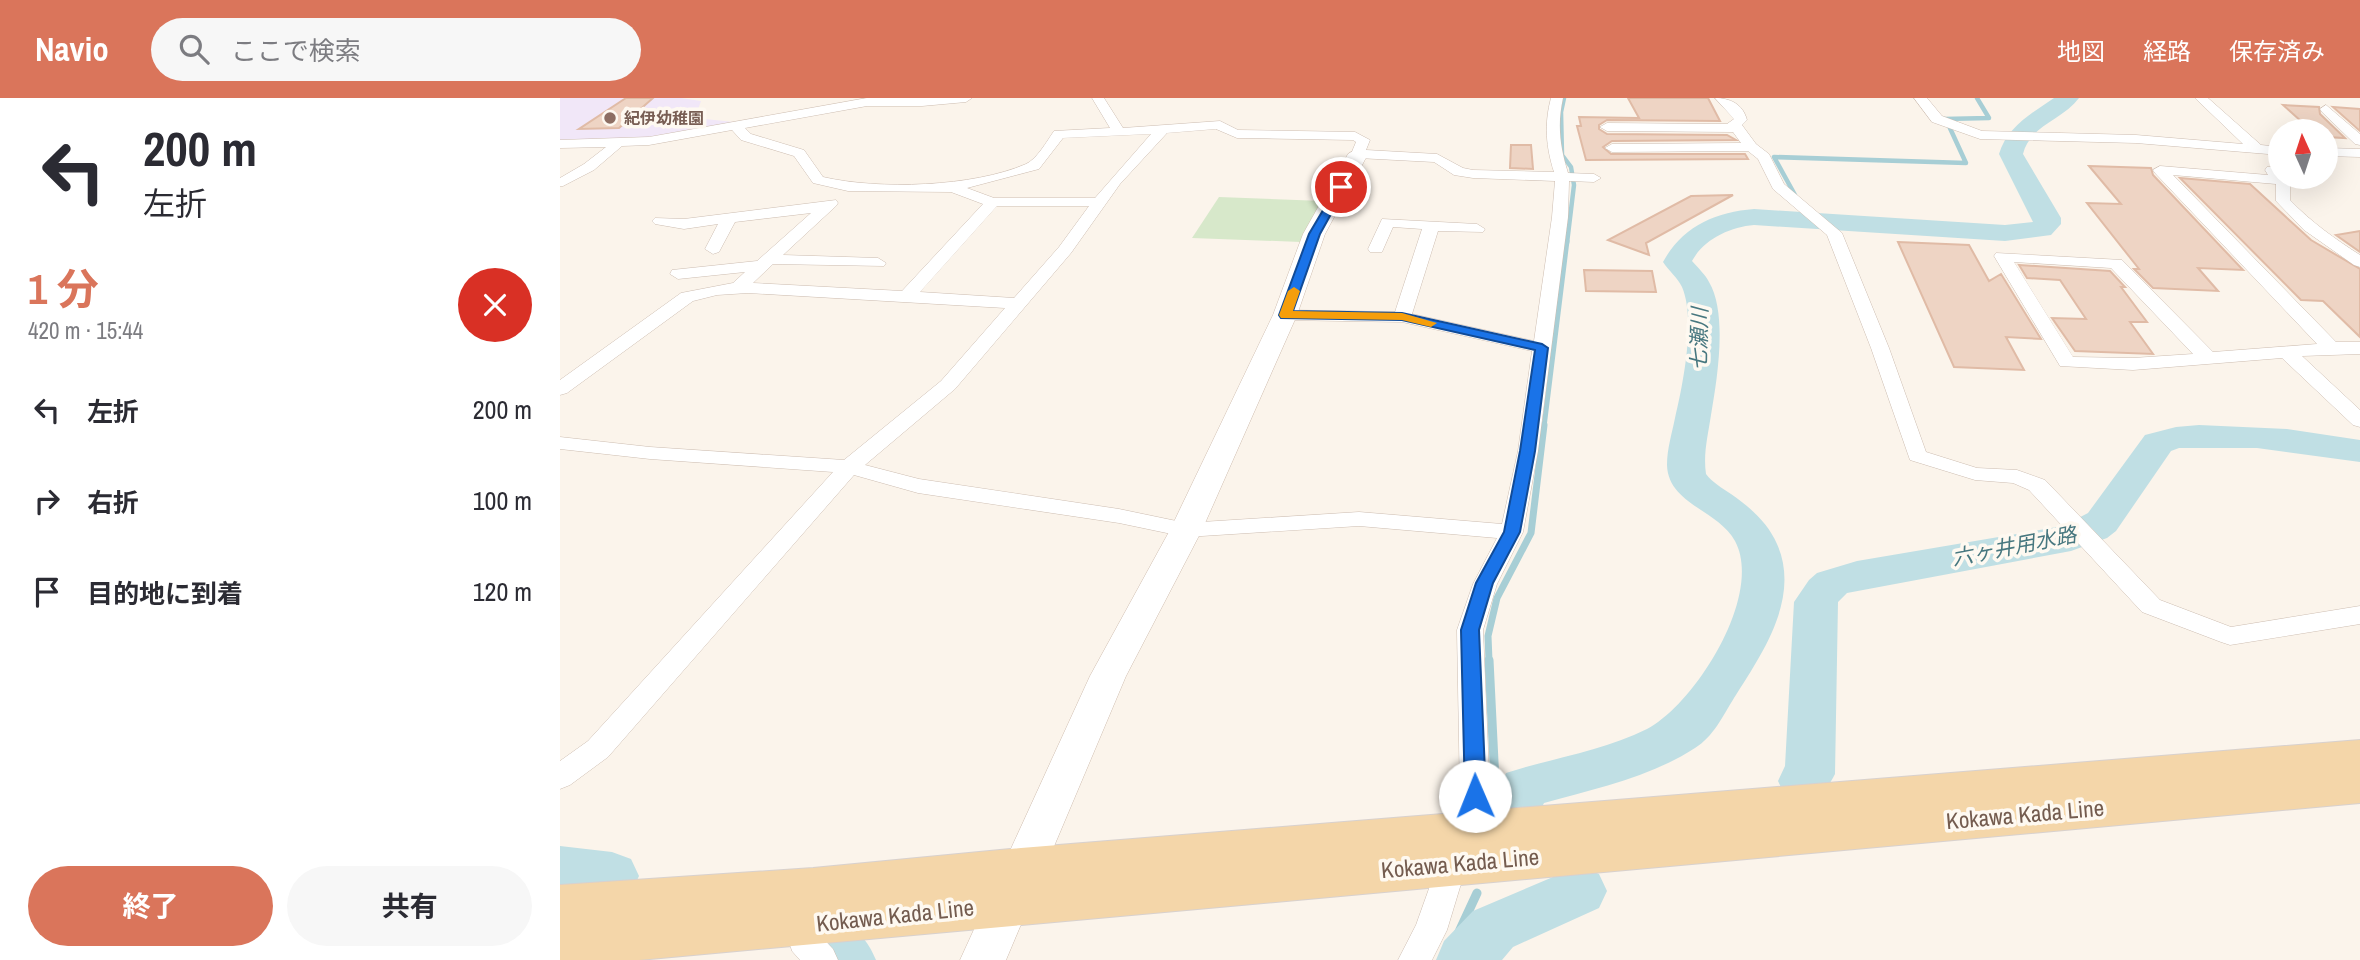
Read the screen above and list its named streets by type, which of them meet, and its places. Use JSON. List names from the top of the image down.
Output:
{
  "streets": {
    "main road": ["Kokawa Kada Line"]
  },
  "water": ["七瀬川", "六ヶ井用水路"],
  "places": ["紀伊幼稚園"],
  "north": "top",
  "page": {
    "header": "Navio",
    "search": "ここで検索",
    "nav": ["地図", "経路", "保存済み"],
    "turn": ["200 m", "左折"],
    "heading": ["1 分", "420 m · 15:44"],
    "list": [
      {
        "name": "左折",
        "value": "200 m"
      },
      {
        "name": "右折",
        "value": "100 m"
      },
      {
        "name": "目的地に到着",
        "value": "120 m"
      }
    ],
    "buttons": ["終了", "共有"]
  }
}
